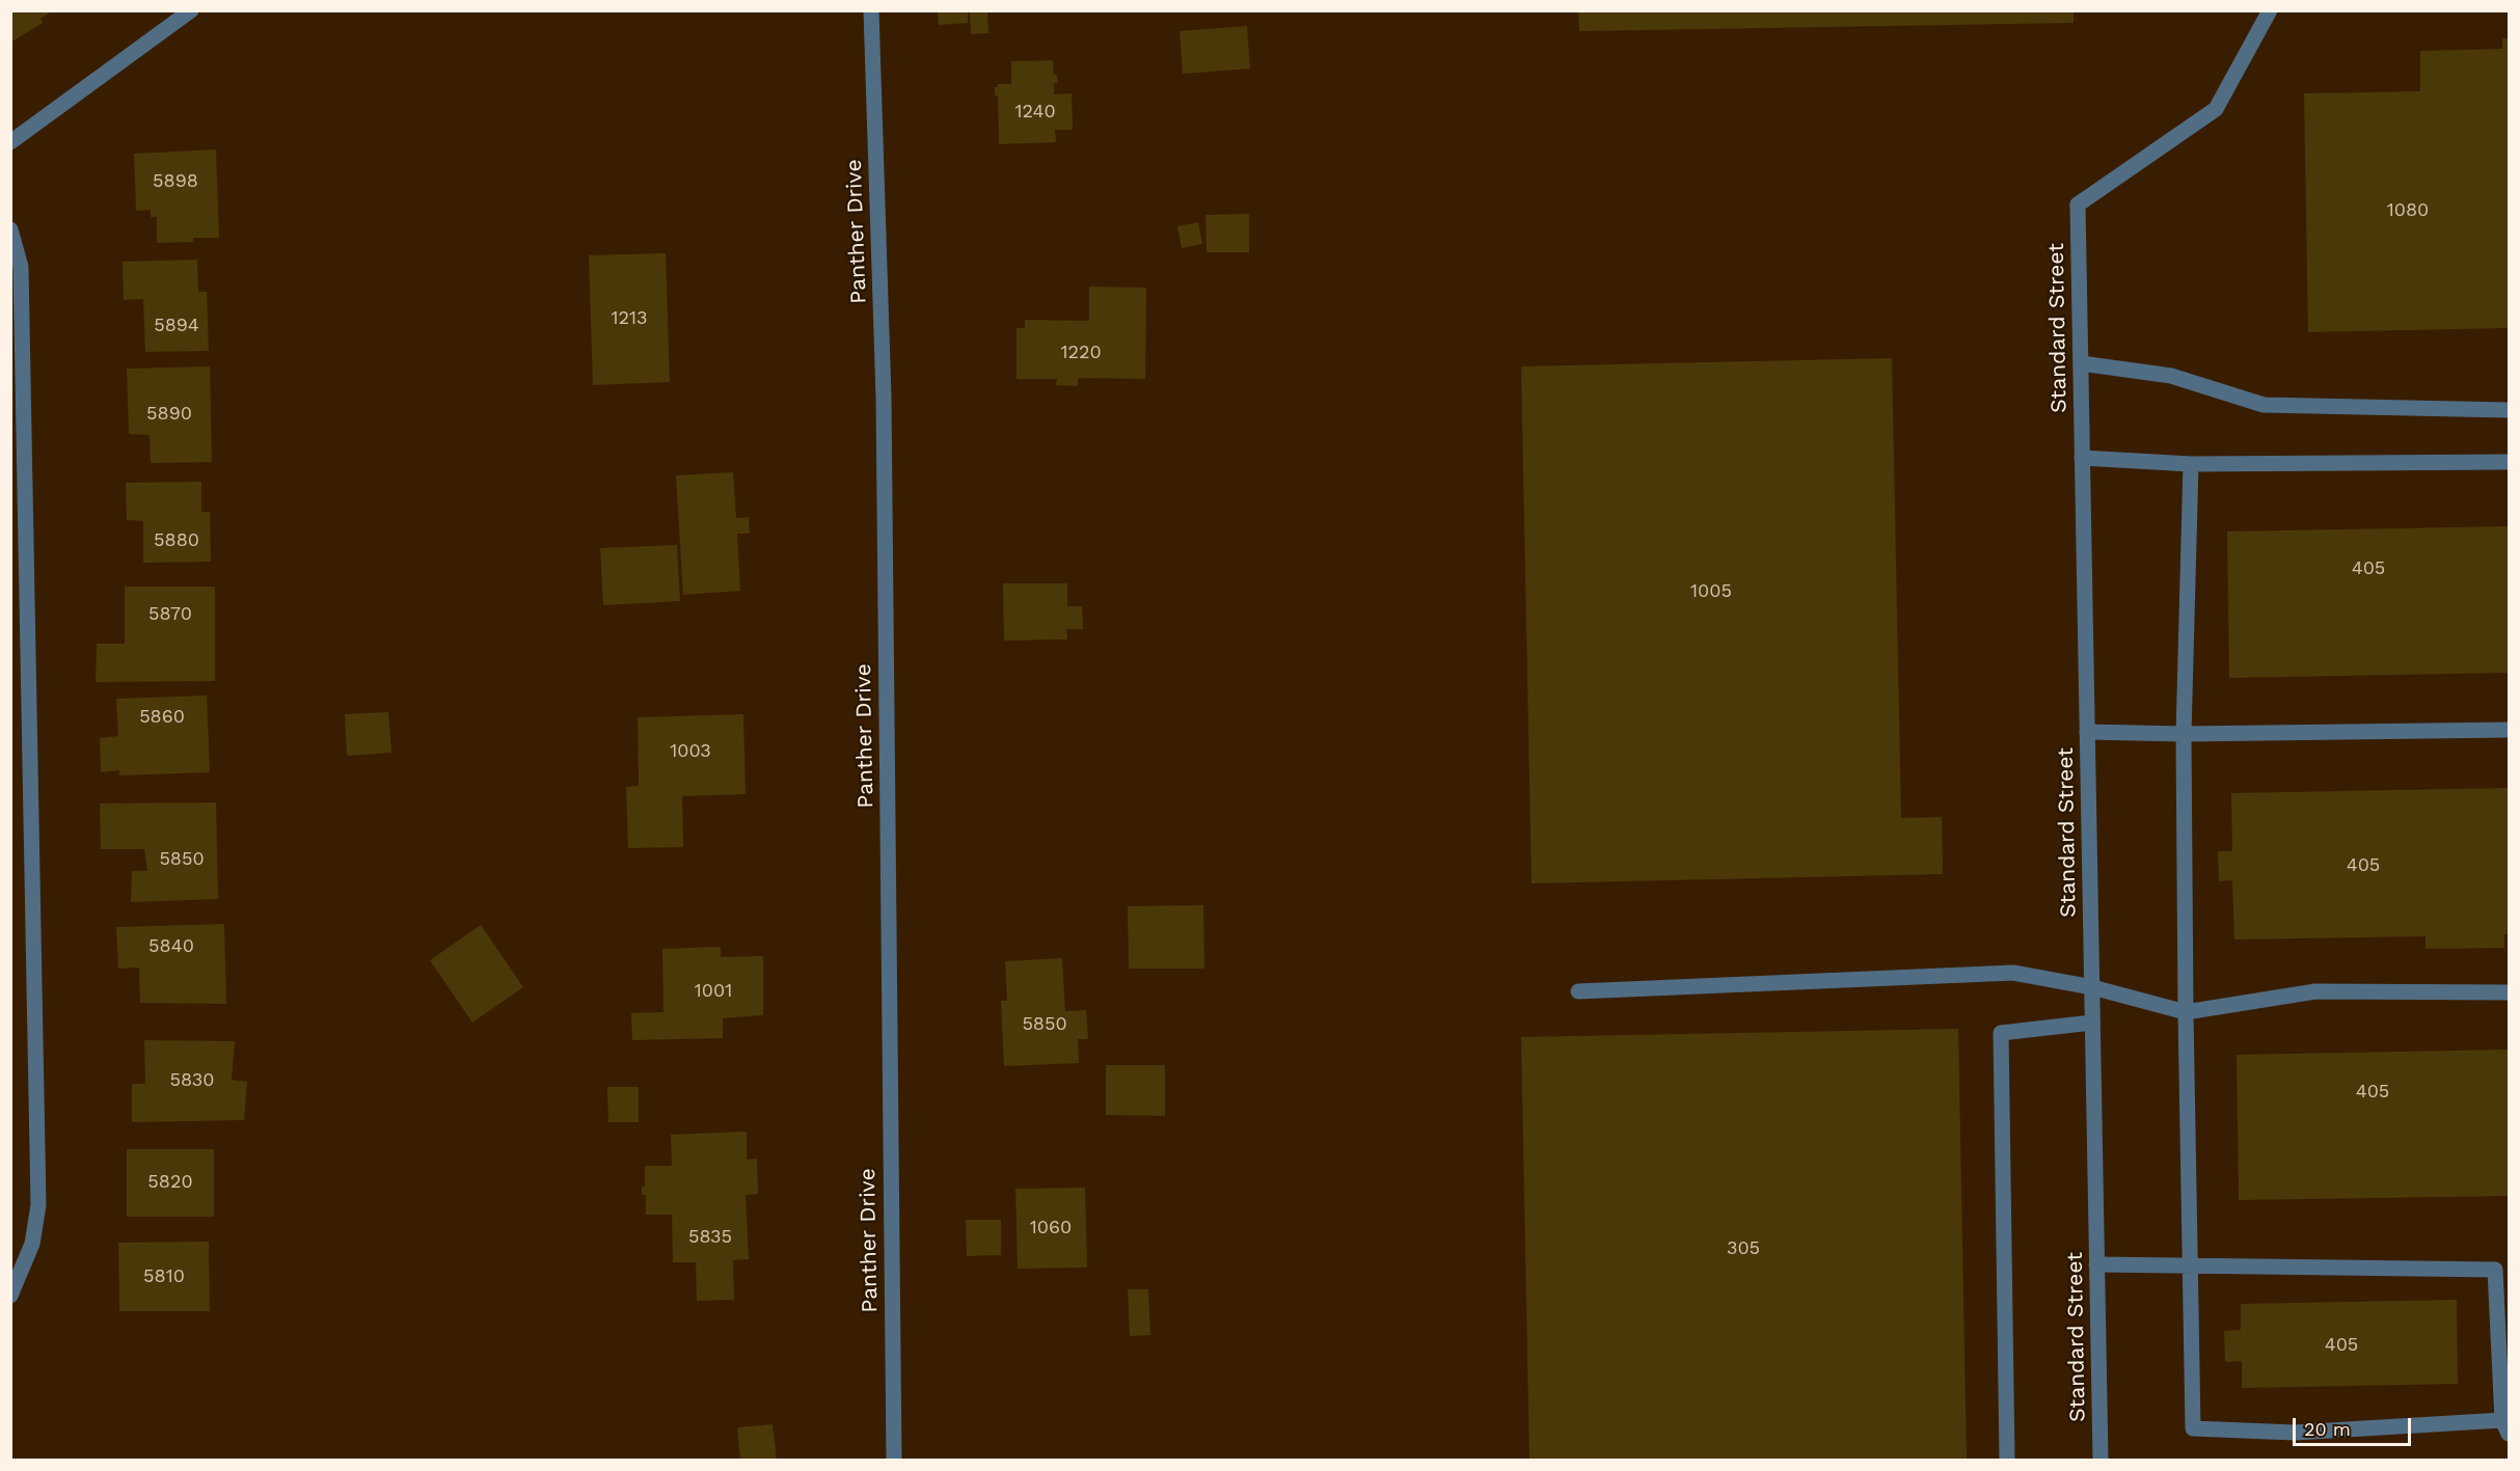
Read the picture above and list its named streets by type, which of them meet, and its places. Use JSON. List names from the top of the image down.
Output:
{
  "streets": {
    "street": ["Panther Drive", "Standard Street"]
  },
  "house_numbers": [
    "1240",
    "5898",
    "1080",
    "1213",
    "5894",
    "1220",
    "5890",
    "5880",
    "405",
    "1005",
    "5870",
    "5860",
    "1003",
    "5850",
    "405",
    "5840",
    "1001",
    "5850",
    "5830",
    "405",
    "5820",
    "1060",
    "5835",
    "305",
    "5810",
    "405"
  ],
  "scale_bar": "20 m"
}
